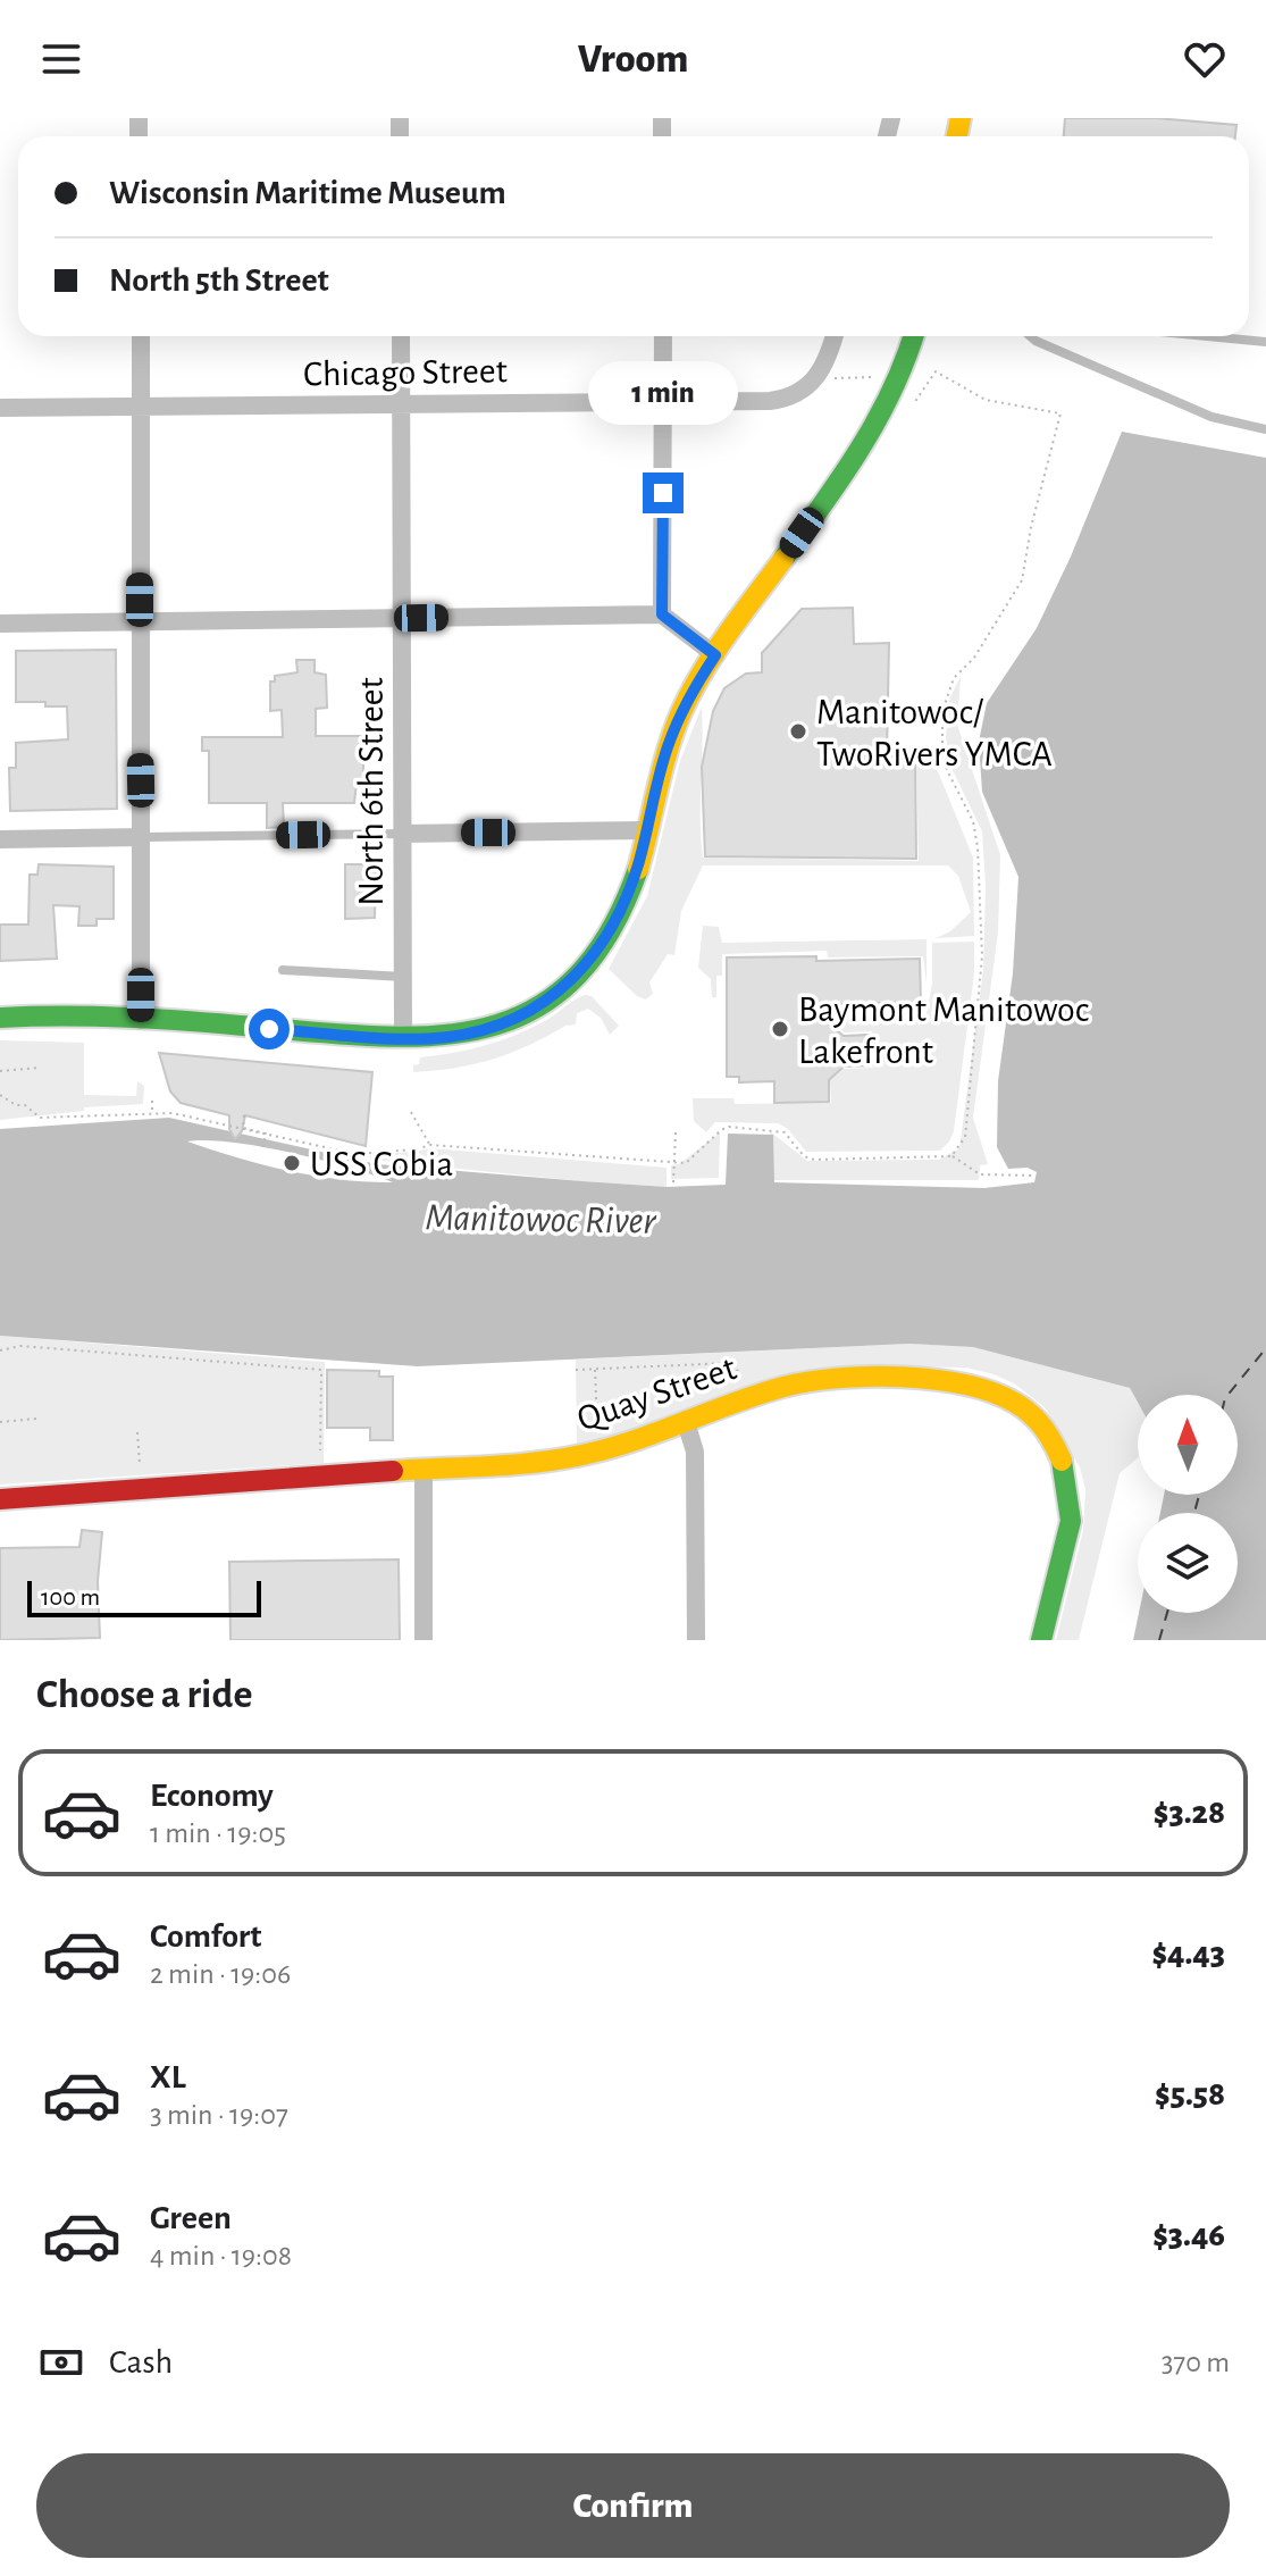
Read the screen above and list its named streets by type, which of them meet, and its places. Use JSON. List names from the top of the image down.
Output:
{
  "streets": {
    "main road": ["Quay Street"],
    "street": ["Chicago Street", "North 6th Street"]
  },
  "crossings": [
    ["Chicago Street", "North 6th Street"]
  ],
  "water": ["Manitowoc River"],
  "places": ["Manitowoc/ TwoRivers YMCA", "Baymont Manitowoc Lakefront", "USS Cobia"],
  "scale_bar": "100 m",
  "north": "top",
  "page": {
    "header": "Vroom",
    "banner": ["Wisconsin Maritime Museum", "North 5th Street"],
    "bubble": "1 min",
    "scale": "100 m",
    "heading": "Choose a ride",
    "list": [
      {
        "name": "Economy",
        "note": "1 min · 19:05",
        "value": "$3.28"
      },
      {
        "name": "Comfort",
        "note": "2 min · 19:06",
        "value": "$4.43"
      },
      {
        "name": "XL",
        "note": "3 min · 19:07",
        "value": "$5.58"
      },
      {
        "name": "Green",
        "note": "4 min · 19:08",
        "value": "$3.46"
      }
    ],
    "pay": ["Cash", "370 m"],
    "buttons": "Confirm"
  }
}
